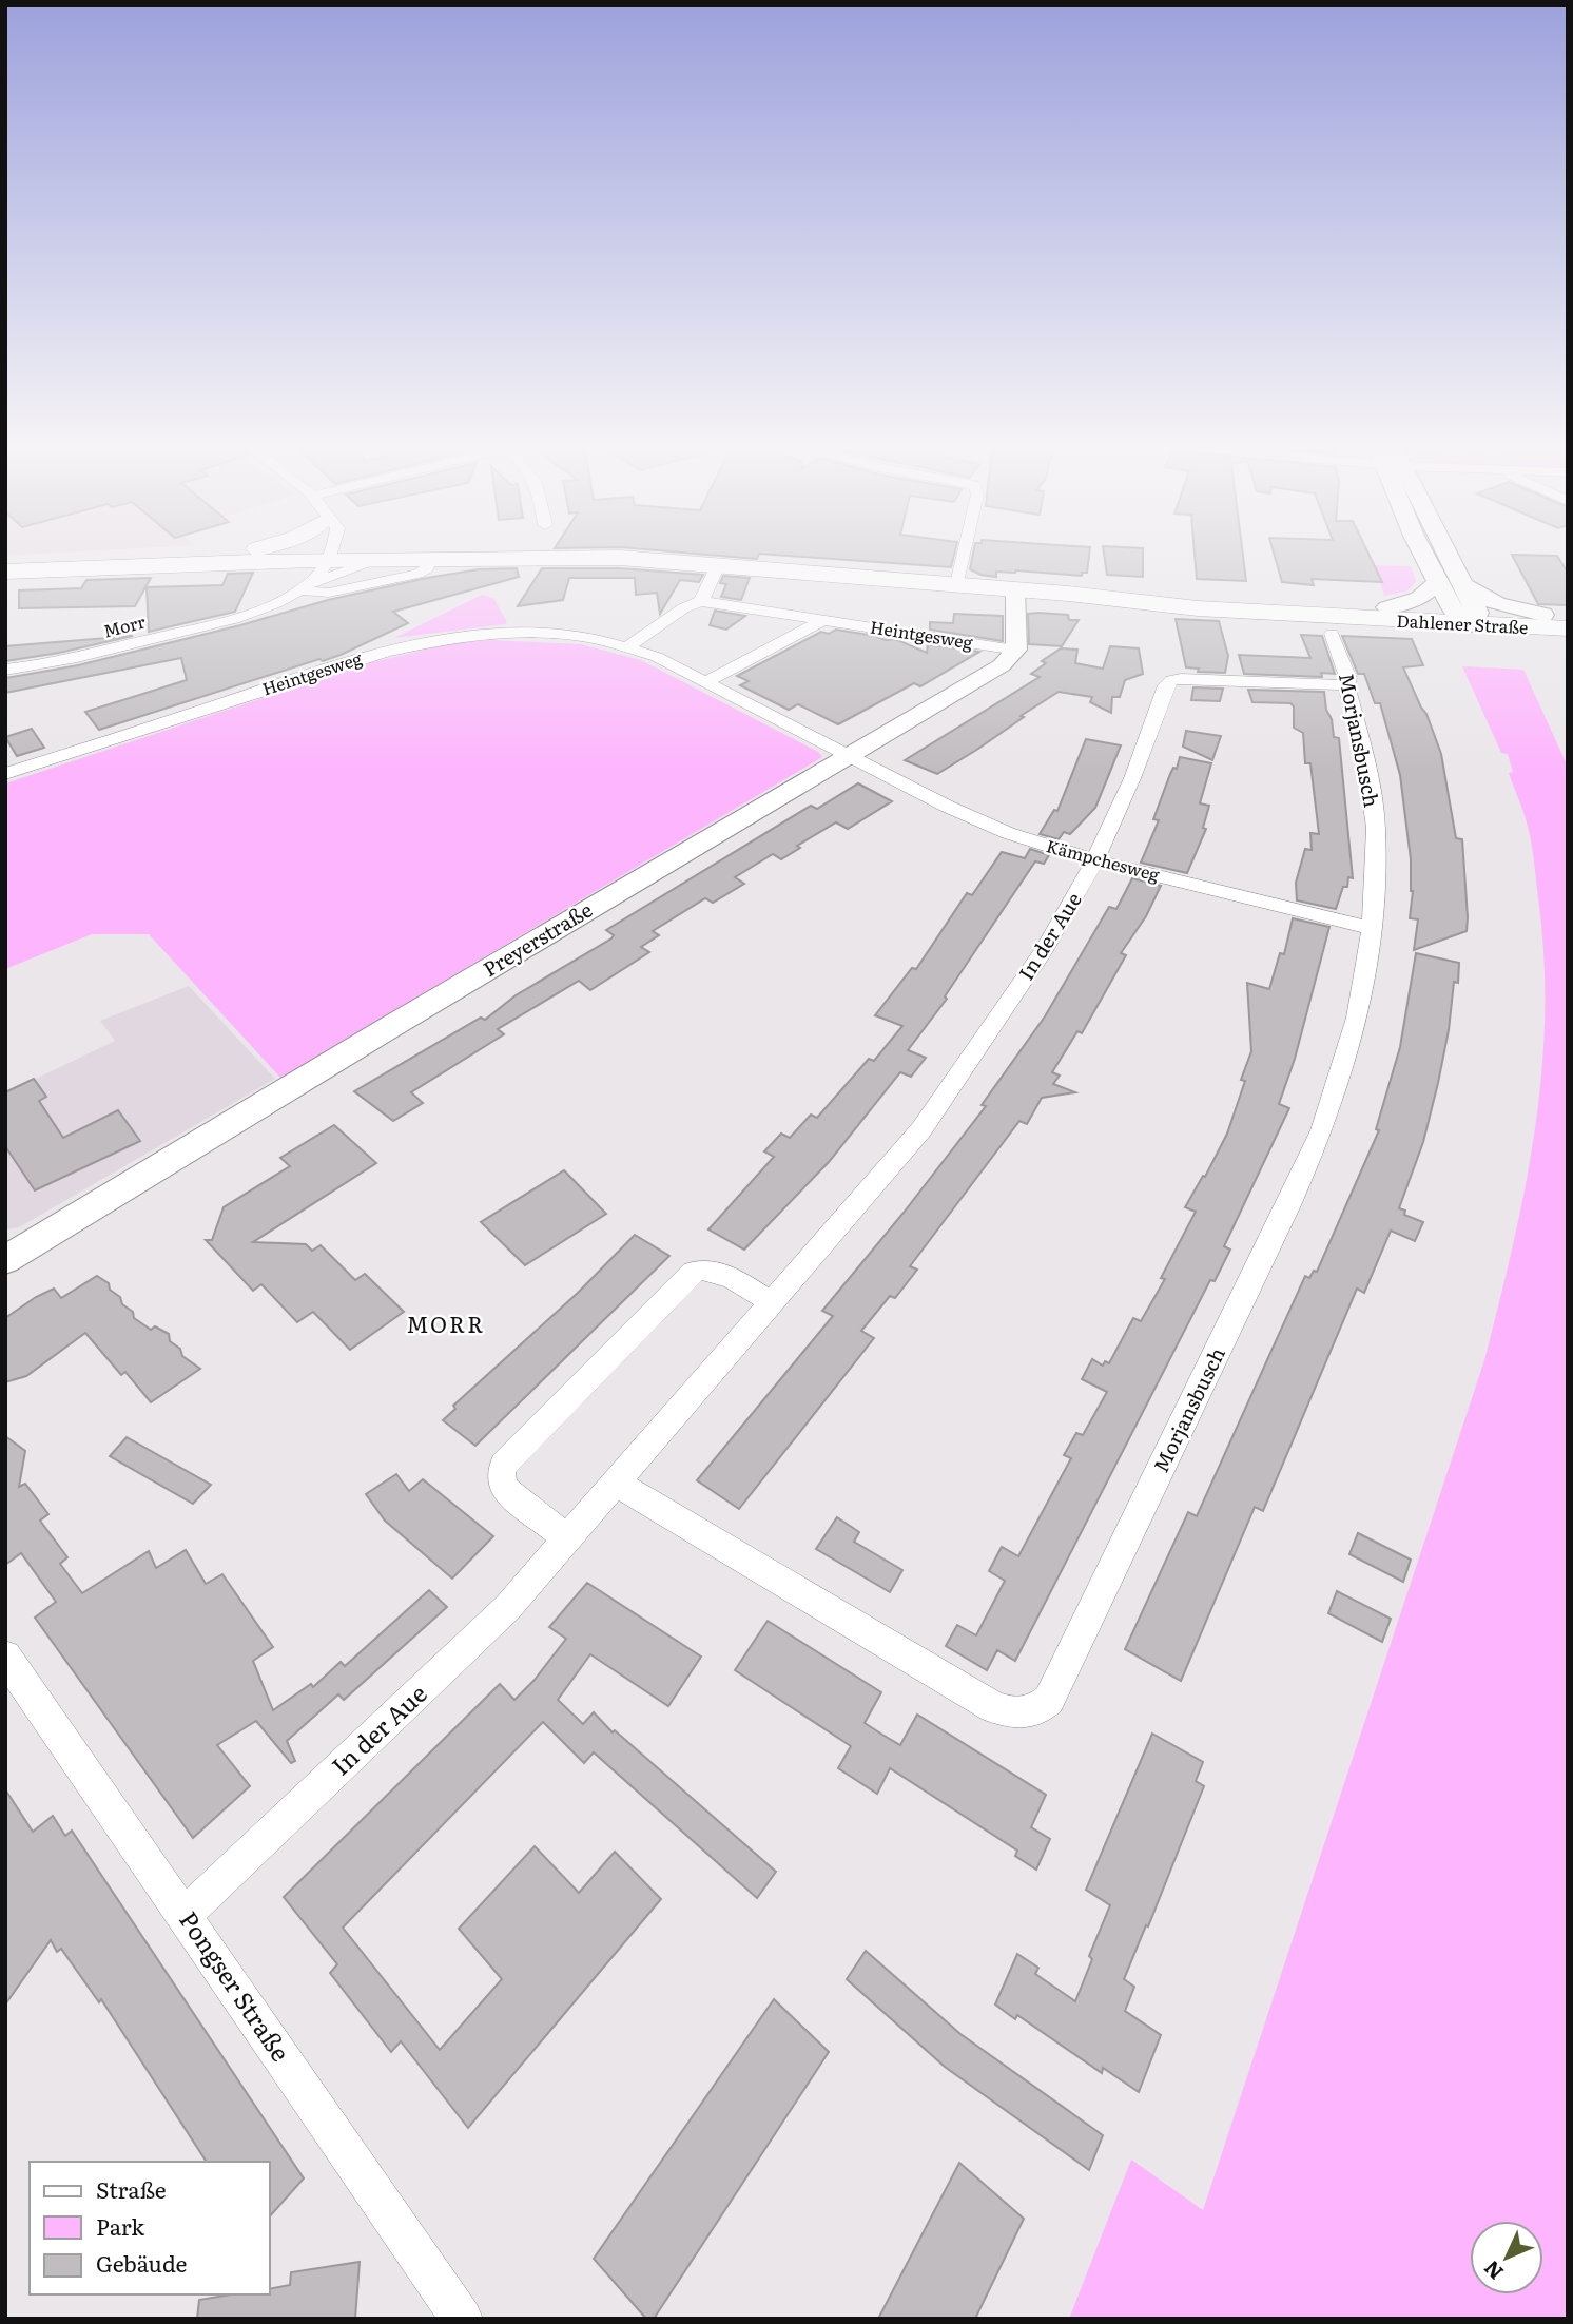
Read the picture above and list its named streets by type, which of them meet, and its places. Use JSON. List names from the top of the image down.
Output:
{
  "streets": {
    "main road": ["Dahlener Straße"],
    "street": [
      "Morr",
      "Heintgesweg",
      "Morjansbusch",
      "Kämpchesweg",
      "In der Aue",
      "Preyerstraße",
      "Pongser Straße"
    ]
  },
  "crossings": [
    ["Heintgesweg", "Kämpchesweg"],
    ["Heintgesweg", "Preyerstraße"],
    ["Morjansbusch", "Kämpchesweg"],
    ["Morjansbusch", "In der Aue"],
    ["Kämpchesweg", "In der Aue"],
    ["Kämpchesweg", "Preyerstraße"],
    ["In der Aue", "Pongser Straße"]
  ],
  "districts": ["MORR"],
  "legend": ["Straße", "Park", "Gebäude"],
  "north": "bottom left"
}
